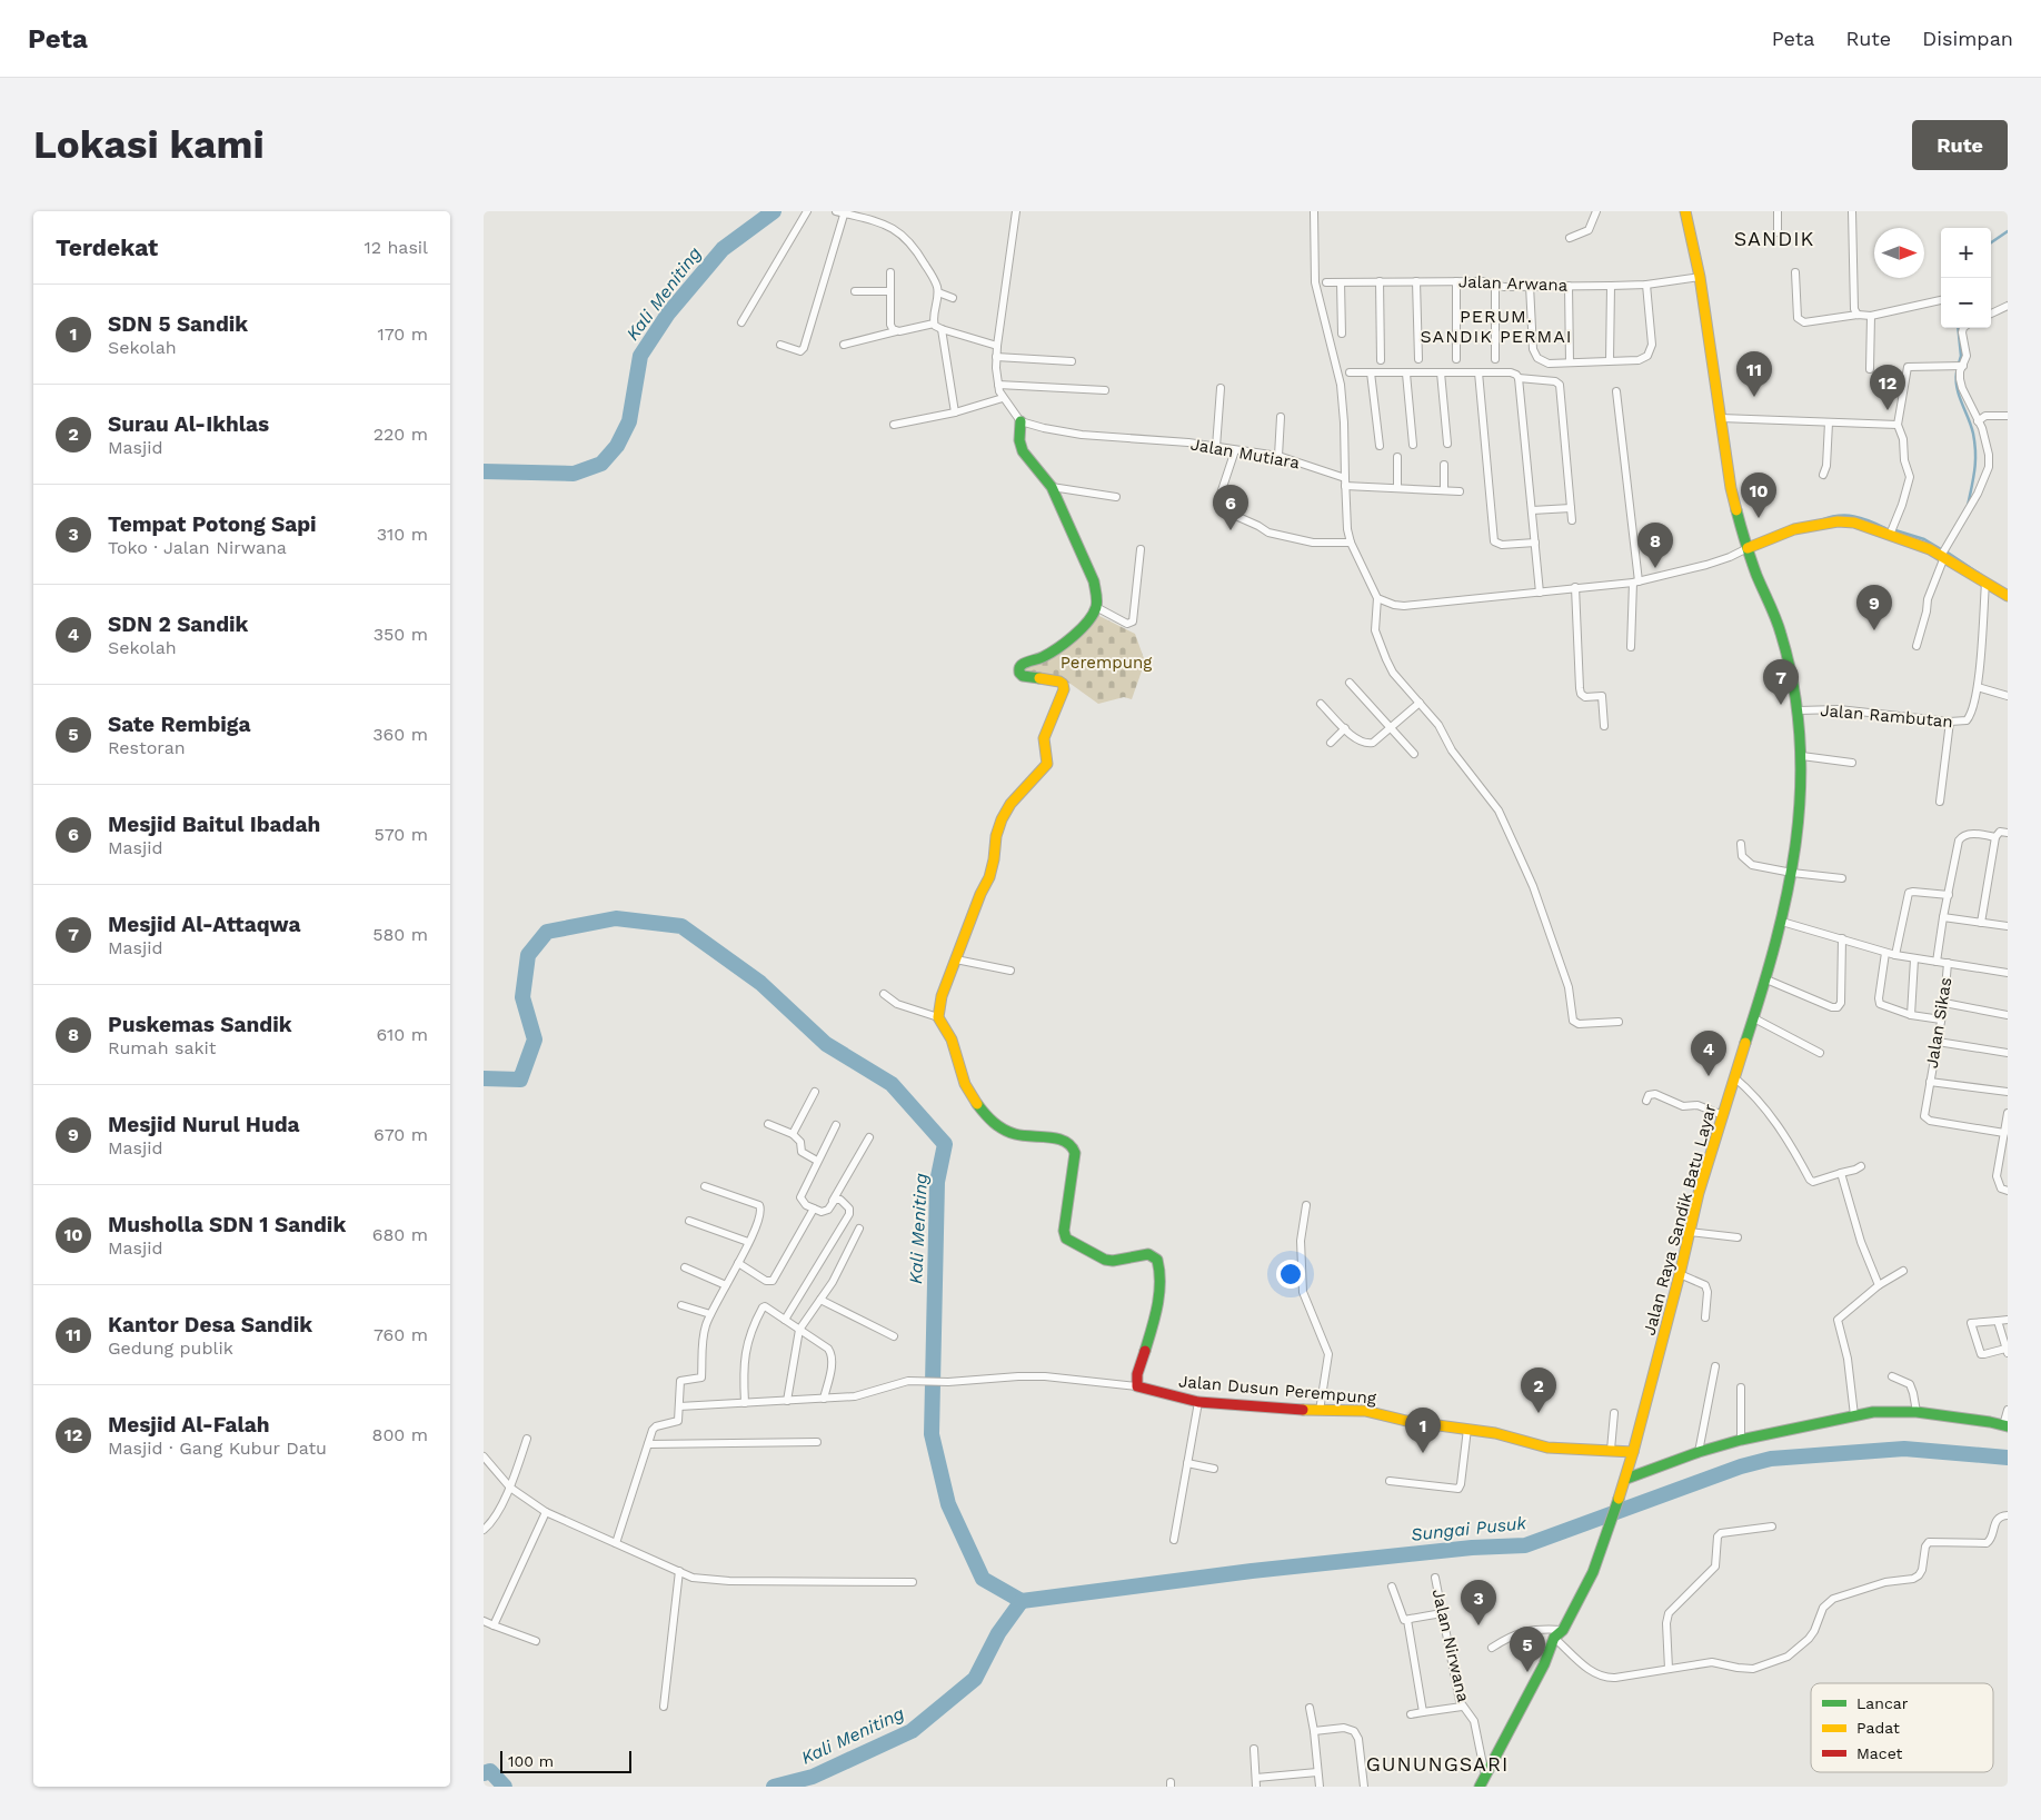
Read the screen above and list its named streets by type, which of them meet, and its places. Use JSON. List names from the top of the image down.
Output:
{
  "streets": {
    "street": [
      "Jalan Arwana",
      "Jalan Mutiara",
      "Jalan Rambutan",
      "Jalan Sikas",
      "Jalan Raya Sandik Batu Layar",
      "Jalan Dusun Perempung",
      "Jalan Nirwana"
    ]
  },
  "crossings": [
    ["Jalan Arwana", "Jalan Raya Sandik Batu Layar"],
    ["Jalan Rambutan", "Jalan Raya Sandik Batu Layar"],
    ["Jalan Raya Sandik Batu Layar", "Jalan Dusun Perempung"]
  ],
  "districts": ["SANDIK", "PERUM. SANDIK PERMAI", "GUNUNGSARI"],
  "water": ["Kali Meniting", "Sungai Pusuk"],
  "parks": ["Perempung"],
  "legend": ["Lancar", "Padat", "Macet"],
  "scale_bar": "100 m",
  "north": "right",
  "page": {
    "header": "Peta",
    "nav": ["Peta", "Rute", "Disimpan"],
    "buttons": "Rute",
    "title": "Lokasi kami",
    "heading": ["Terdekat", "12 hasil"],
    "map_buttons": ["+", "−"],
    "list": [
      {
        "mark": "1",
        "name": "SDN 5 Sandik",
        "note": "Sekolah",
        "value": "170 m"
      },
      {
        "mark": "2",
        "name": "Surau Al-Ikhlas",
        "note": "Masjid",
        "value": "220 m"
      },
      {
        "mark": "3",
        "name": "Tempat Potong Sapi",
        "note": "Toko · Jalan Nirwana",
        "value": "310 m"
      },
      {
        "mark": "4",
        "name": "SDN 2 Sandik",
        "note": "Sekolah",
        "value": "350 m"
      },
      {
        "mark": "5",
        "name": "Sate Rembiga",
        "note": "Restoran",
        "value": "360 m"
      },
      {
        "mark": "6",
        "name": "Mesjid Baitul Ibadah",
        "note": "Masjid",
        "value": "570 m"
      },
      {
        "mark": "7",
        "name": "Mesjid Al-Attaqwa",
        "note": "Masjid",
        "value": "580 m"
      },
      {
        "mark": "8",
        "name": "Puskemas Sandik",
        "note": "Rumah sakit",
        "value": "610 m"
      },
      {
        "mark": "9",
        "name": "Mesjid Nurul Huda",
        "note": "Masjid",
        "value": "670 m"
      },
      {
        "mark": "10",
        "name": "Musholla SDN 1 Sandik",
        "note": "Masjid",
        "value": "680 m"
      },
      {
        "mark": "11",
        "name": "Kantor Desa Sandik",
        "note": "Gedung publik",
        "value": "760 m"
      },
      {
        "mark": "12",
        "name": "Mesjid Al-Falah",
        "note": "Masjid · Gang Kubur Datu",
        "value": "800 m"
      }
    ],
    "pins": [
      "11",
      "12",
      "10",
      "6",
      "8",
      "9",
      "7",
      "4",
      "2",
      "1",
      "3",
      "5"
    ],
    "scale": "100 m"
  }
}
